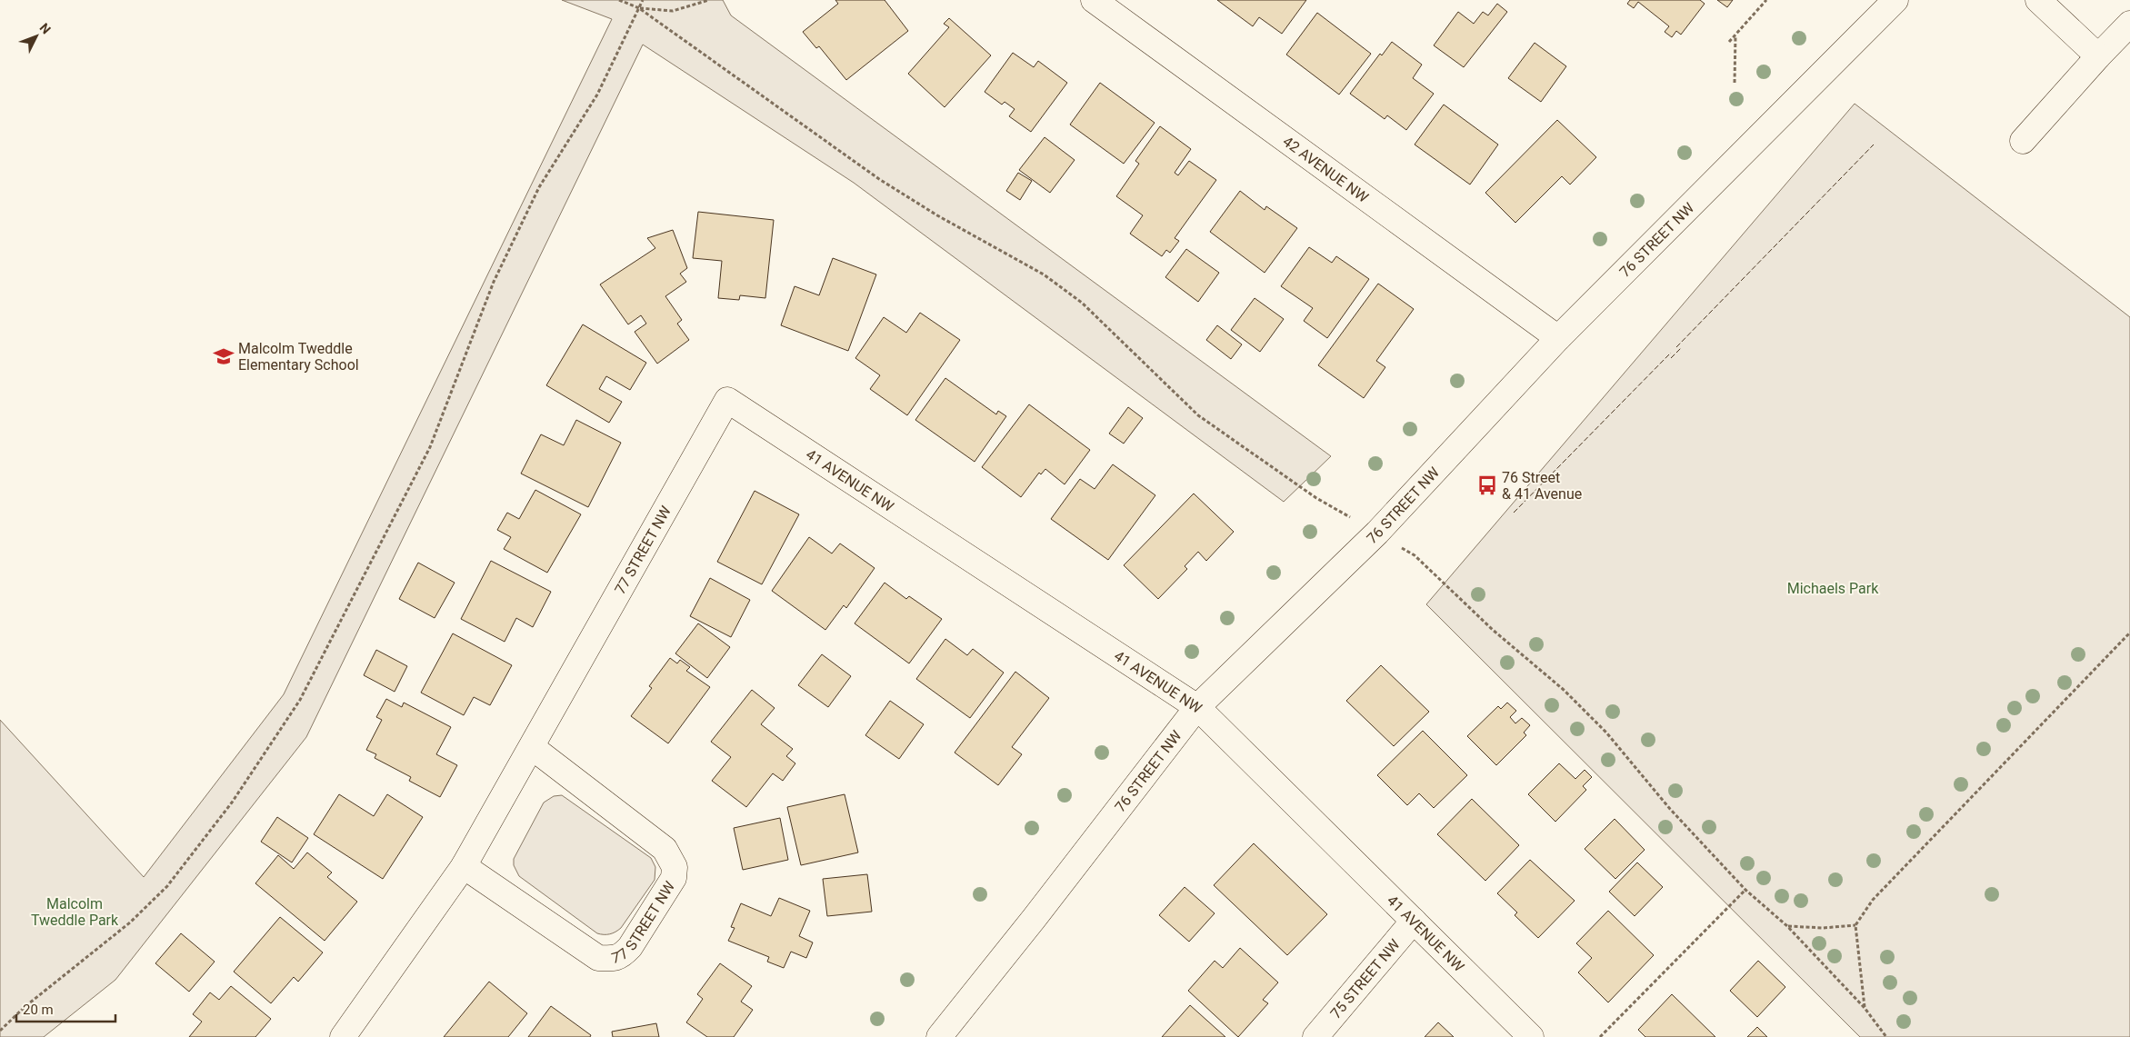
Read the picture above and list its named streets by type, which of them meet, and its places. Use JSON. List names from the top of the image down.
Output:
{
  "streets": {
    "street": [
      "42 AVENUE NW",
      "76 STREET NW",
      "41 AVENUE NW",
      "77 STREET NW",
      "75 STREET NW"
    ]
  },
  "crossings": [
    ["42 AVENUE NW", "76 STREET NW"],
    ["76 STREET NW", "41 AVENUE NW"],
    ["41 AVENUE NW", "77 STREET NW"],
    ["41 AVENUE NW", "75 STREET NW"]
  ],
  "parks": ["Michaels Park", "Malcolm Tweddle Park"],
  "places": {
    "school or university": ["Malcolm Tweddle Elementary School"],
    "bus stop": ["76 Street & 41 Avenue"]
  },
  "scale_bar": "20 m",
  "north": "top right"
}
